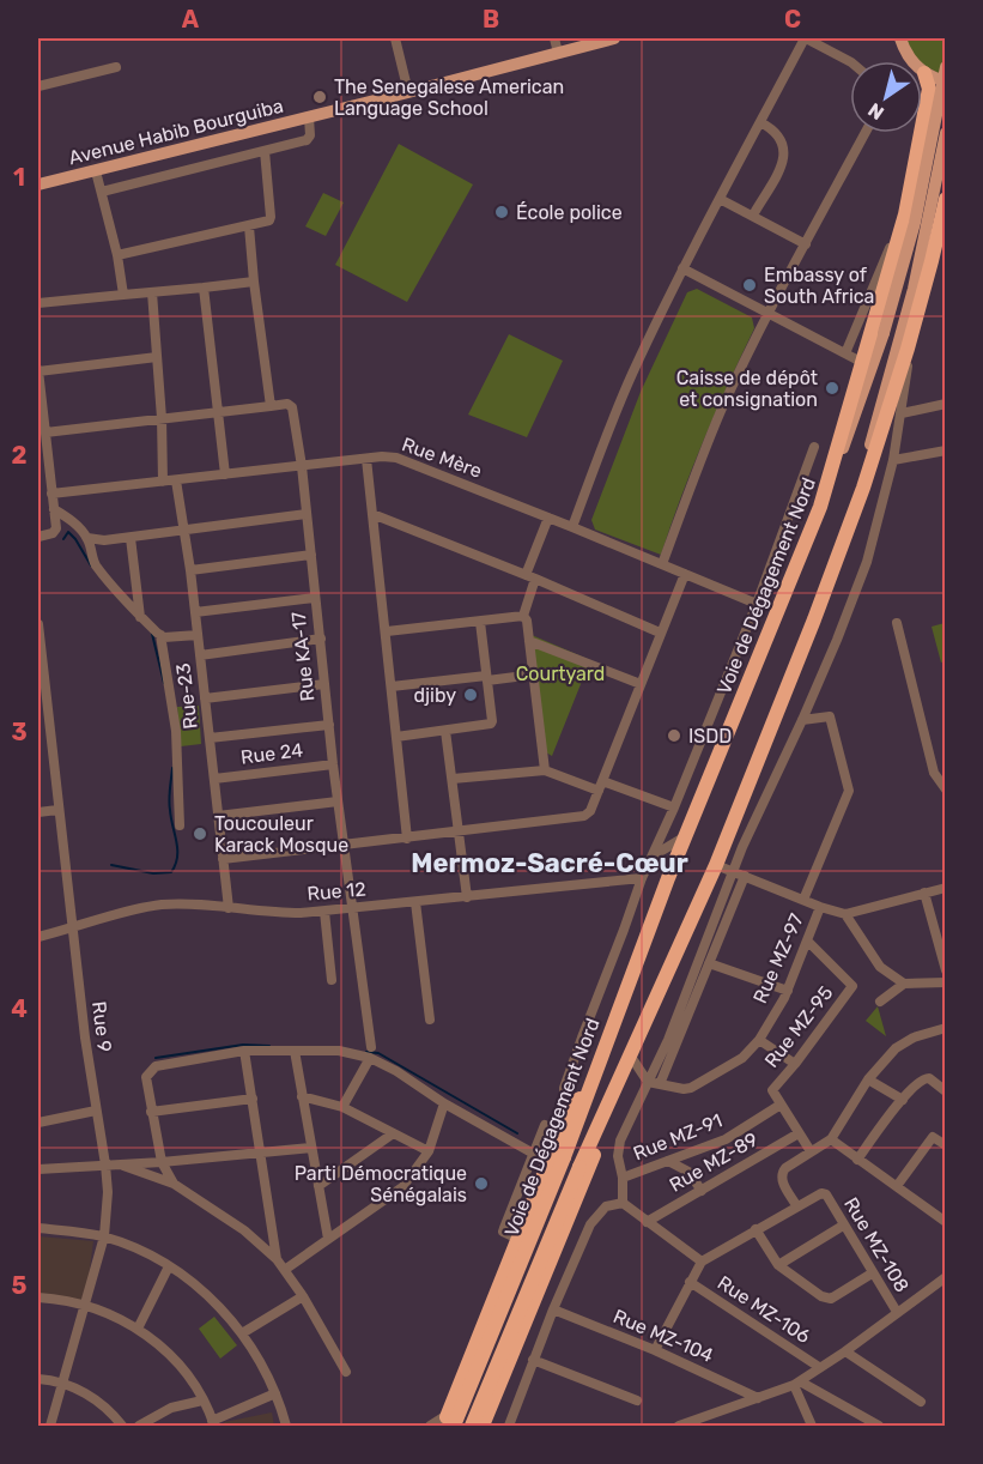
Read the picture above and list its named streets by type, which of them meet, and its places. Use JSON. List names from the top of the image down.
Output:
{
  "streets": {
    "highway": ["Voie de Dégagement Nord"],
    "main road": ["Avenue Habib Bourguiba"],
    "street": [
      "Rue Mère",
      "Rue KA-17",
      "Rue-23",
      "Rue 24",
      "Rue 12",
      "Rue MZ-97",
      "Rue 9",
      "Rue MZ-95",
      "Rue MZ-91",
      "Rue MZ-89",
      "Rue MZ-108",
      "Rue MZ-106",
      "Rue MZ-104"
    ]
  },
  "crossings": [
    ["Rue Mère", "Rue KA-17"],
    ["Rue Mère", "Rue-23"],
    ["Rue KA-17", "Rue 24"],
    ["Rue KA-17", "Rue 12"],
    ["Rue-23", "Rue 24"],
    ["Rue-23", "Rue 12"],
    ["Rue 12", "Rue 9"],
    ["Rue MZ-97", "Rue MZ-95"],
    ["Rue MZ-95", "Rue MZ-91"]
  ],
  "districts": ["Mermoz-Sacré-Cœur"],
  "parks": ["Courtyard"],
  "places": [
    "The Senegalese American Language School",
    "École police",
    "Embassy of South Africa",
    "Caisse de dépôt et consignation",
    "djiby",
    "ISDD",
    "Toucouleur Karack Mosque",
    "Parti Démocratique Sénégalais"
  ],
  "north": "bottom left",
  "grid": {
    "columns": ["A", "B", "C"],
    "rows": [
      "1",
      "2",
      "3",
      "4",
      "5"
    ]
  }
}
